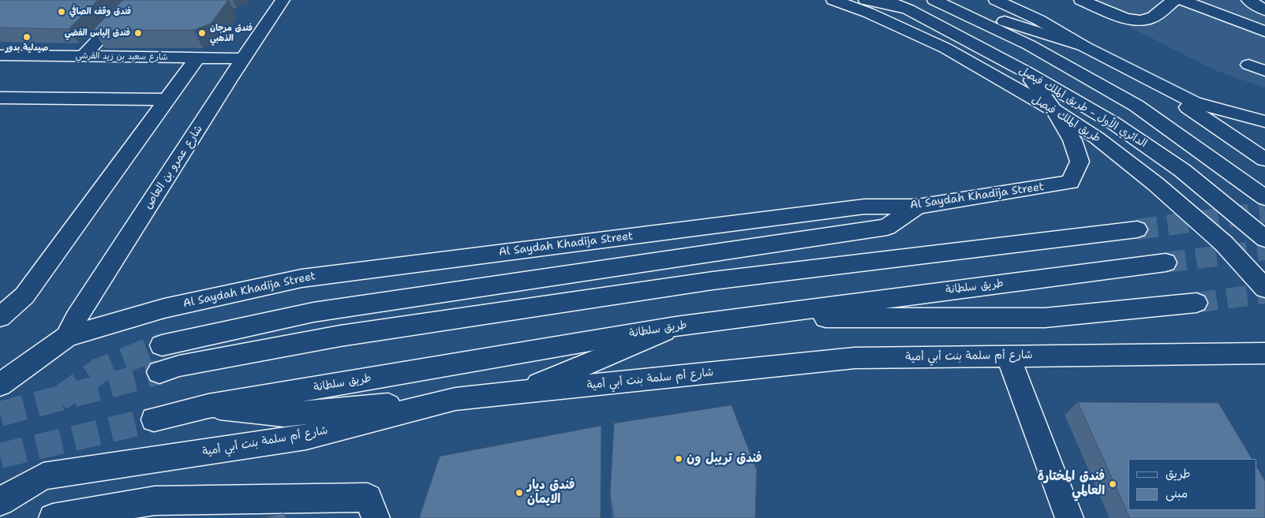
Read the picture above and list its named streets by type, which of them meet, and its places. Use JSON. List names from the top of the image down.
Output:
{
  "streets": {
    "main road": [
      "شارع سعيد بن زيد القرشي",
      "الدائري الأول - طريق الملك فيصل",
      "طريق الملك فيصل",
      "شارع عمرو بن العاص",
      "Al Saydah Khadija Street",
      "طريق سلطانة",
      "شارع أم سلمة بنت أبي أمية"
    ]
  },
  "crossings": [
    ["شارع سعيد بن زيد القرشي", "شارع عمرو بن العاص"],
    ["طريق الملك فيصل", "Al Saydah Khadija Street"],
    ["شارع عمرو بن العاص", "Al Saydah Khadija Street"]
  ],
  "places": [
    "فندق وقف الصافي",
    "فندق إلياس الفضي",
    "فندق مرجان الذهبي",
    "صيدلية بدور",
    "فندق تريبل ون",
    "فندق المختارة العالمي",
    "فندق ديار الايمان"
  ],
  "legend": ["طريق", "مبنى"]
}
